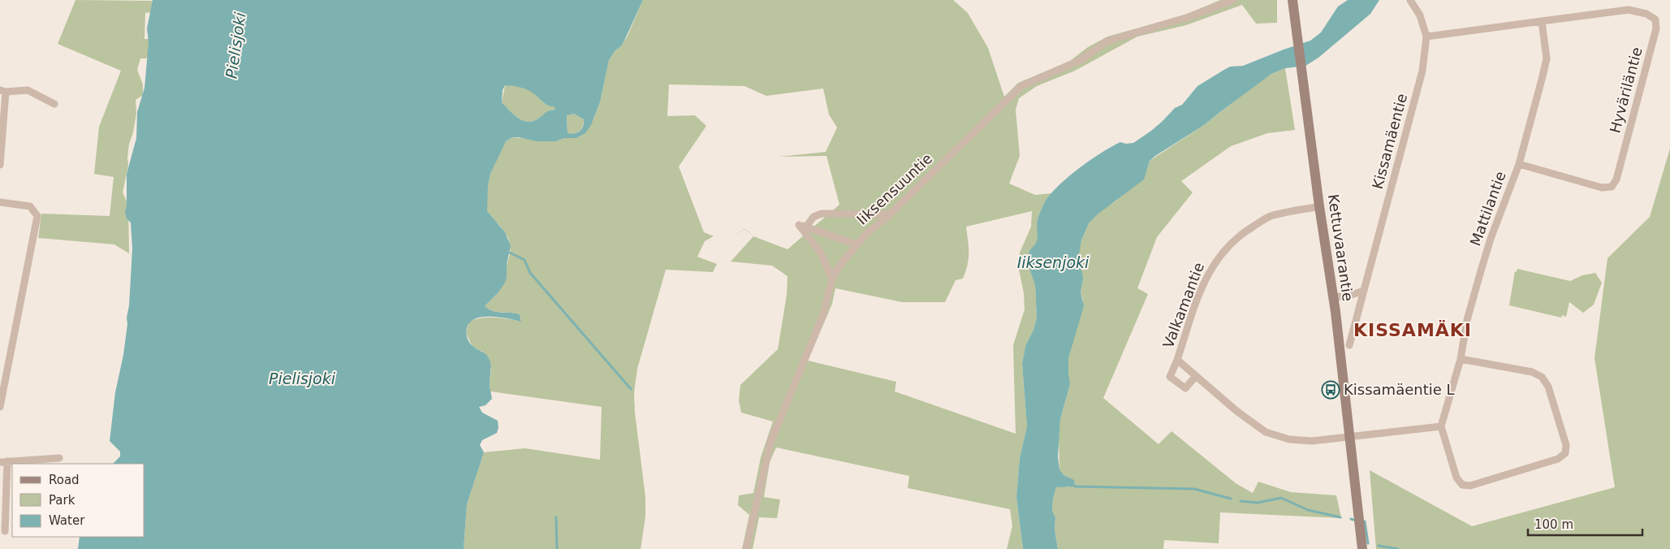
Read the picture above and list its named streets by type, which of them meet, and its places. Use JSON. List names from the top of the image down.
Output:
{
  "streets": {
    "street": [
      "Hyväriläntie",
      "Kissamäentie",
      "Iiksensuuntie",
      "Mattilantie",
      "Kettuvaarantie",
      "Valkamantie"
    ]
  },
  "crossings": [
    ["Hyväriläntie", "Mattilantie"],
    ["Kettuvaarantie", "Valkamantie"]
  ],
  "districts": ["KISSAMÄKI"],
  "water": ["Pielisjoki", "Iiksenjoki"],
  "places": {
    "bus stop": ["Kissamäentie L"]
  },
  "legend": ["Road", "Park", "Water"],
  "scale_bar": "100 m"
}
